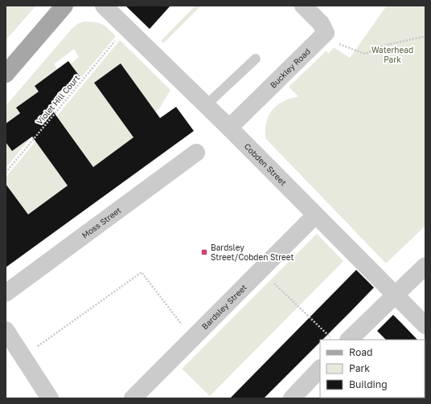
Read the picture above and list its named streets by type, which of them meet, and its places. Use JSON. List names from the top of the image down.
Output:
{
  "streets": {
    "street": [
      "Buckley Road",
      "Cobden Street",
      "Moss Street",
      "Bardsley Street"
    ],
    "path": ["Violet Hill Court"]
  },
  "crossings": [
    ["Buckley Road", "Cobden Street"],
    ["Cobden Street", "Bardsley Street"]
  ],
  "parks": ["Waterhead Park"],
  "places": {
    "transit": ["Bardsley Street/Cobden Street"]
  },
  "legend": ["Road", "Park", "Building"]
}
